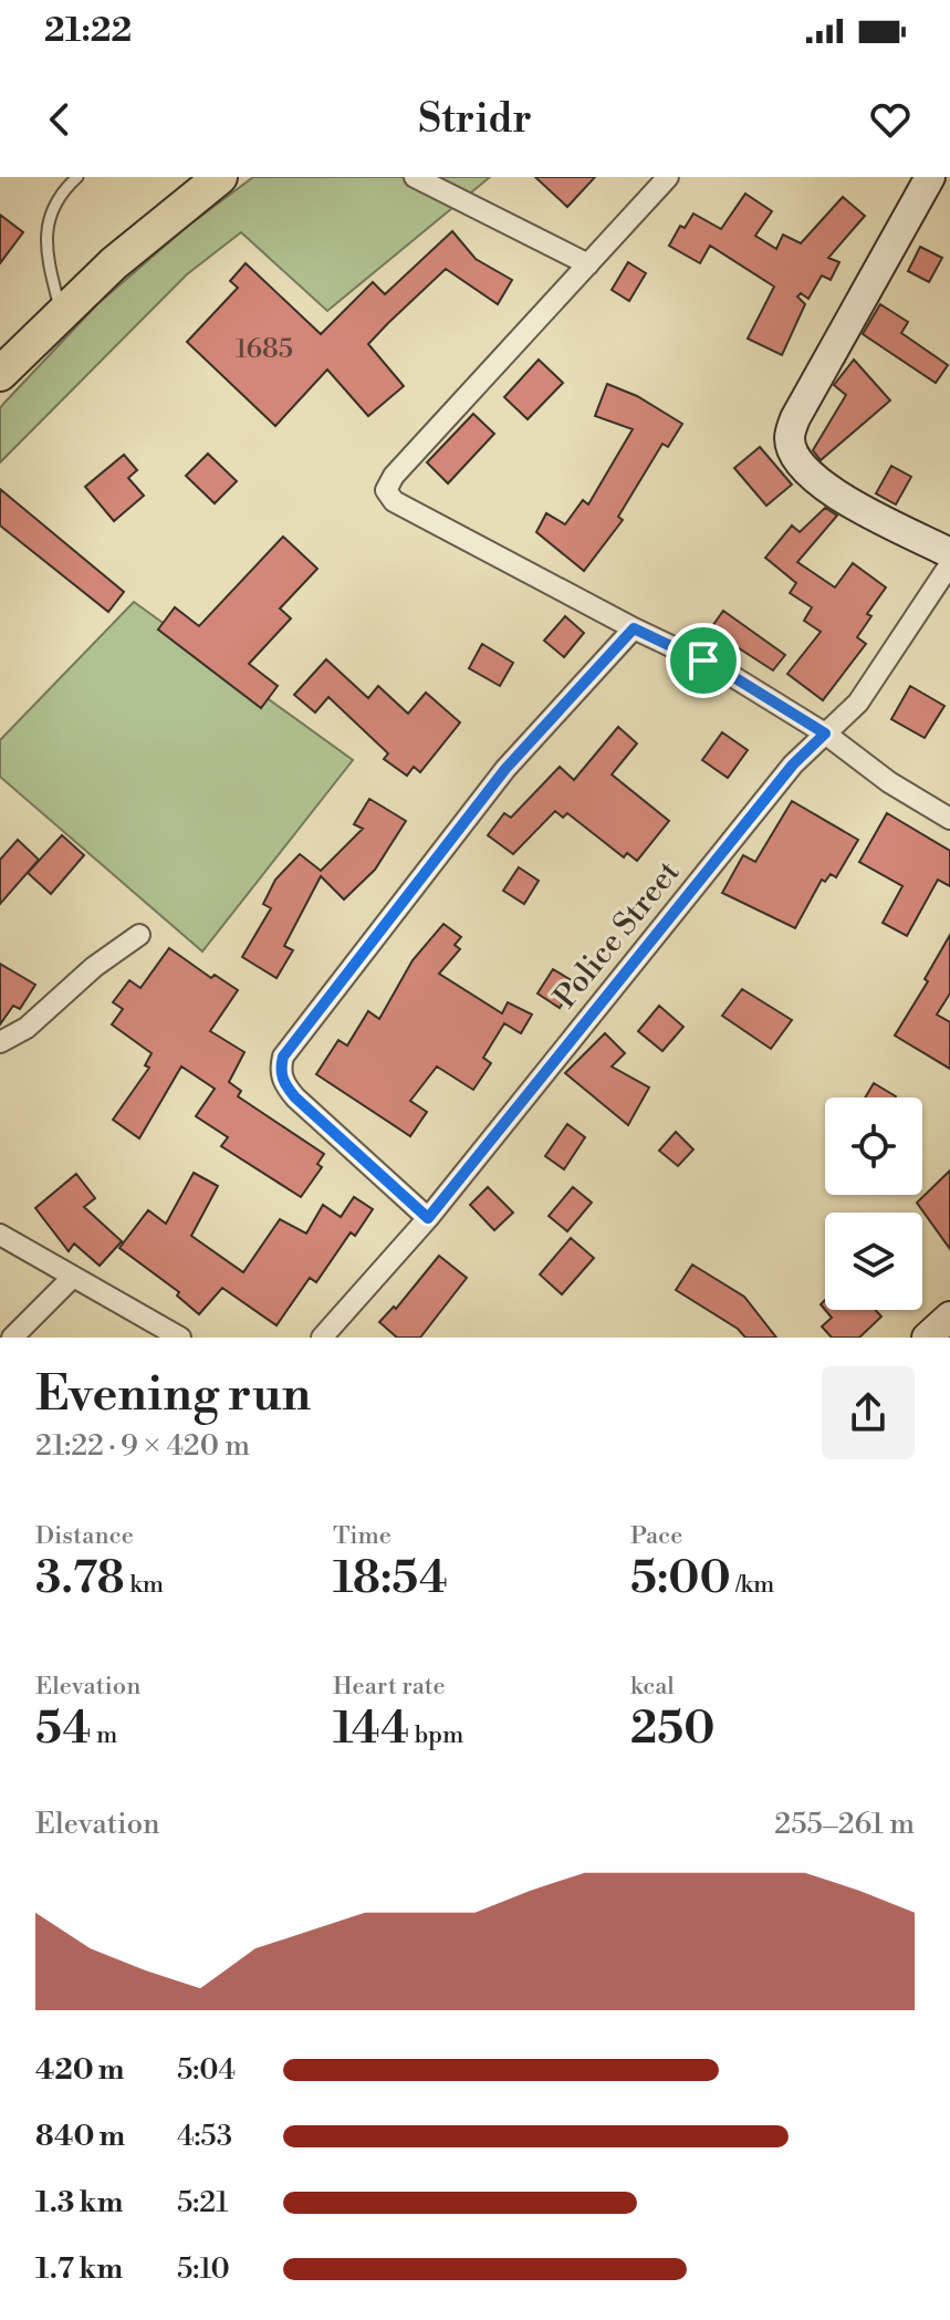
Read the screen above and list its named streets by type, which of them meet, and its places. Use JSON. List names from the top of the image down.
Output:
{
  "streets": {
    "street": ["Police Street"]
  },
  "house_numbers": ["1685"],
  "page": {
    "status": "21:22",
    "header": "Stridr",
    "heading": ["Evening run", "21:22 · 9 × 420 m"],
    "stats": [
      ["Distance", "3.78 km"],
      ["Time", "18:54"],
      ["Pace", "5:00 /km"],
      ["Elevation", "54 m"],
      ["Heart rate", "144 bpm"],
      ["kcal", "250"]
    ],
    "chart": ["Elevation", "255–261 m"],
    "list": [
      {
        "name": "420 m",
        "note": "5:04"
      },
      {
        "name": "840 m",
        "note": "4:53"
      },
      {
        "name": "1.3 km",
        "note": "5:21"
      },
      {
        "name": "1.7 km",
        "note": "5:10"
      }
    ]
  }
}
